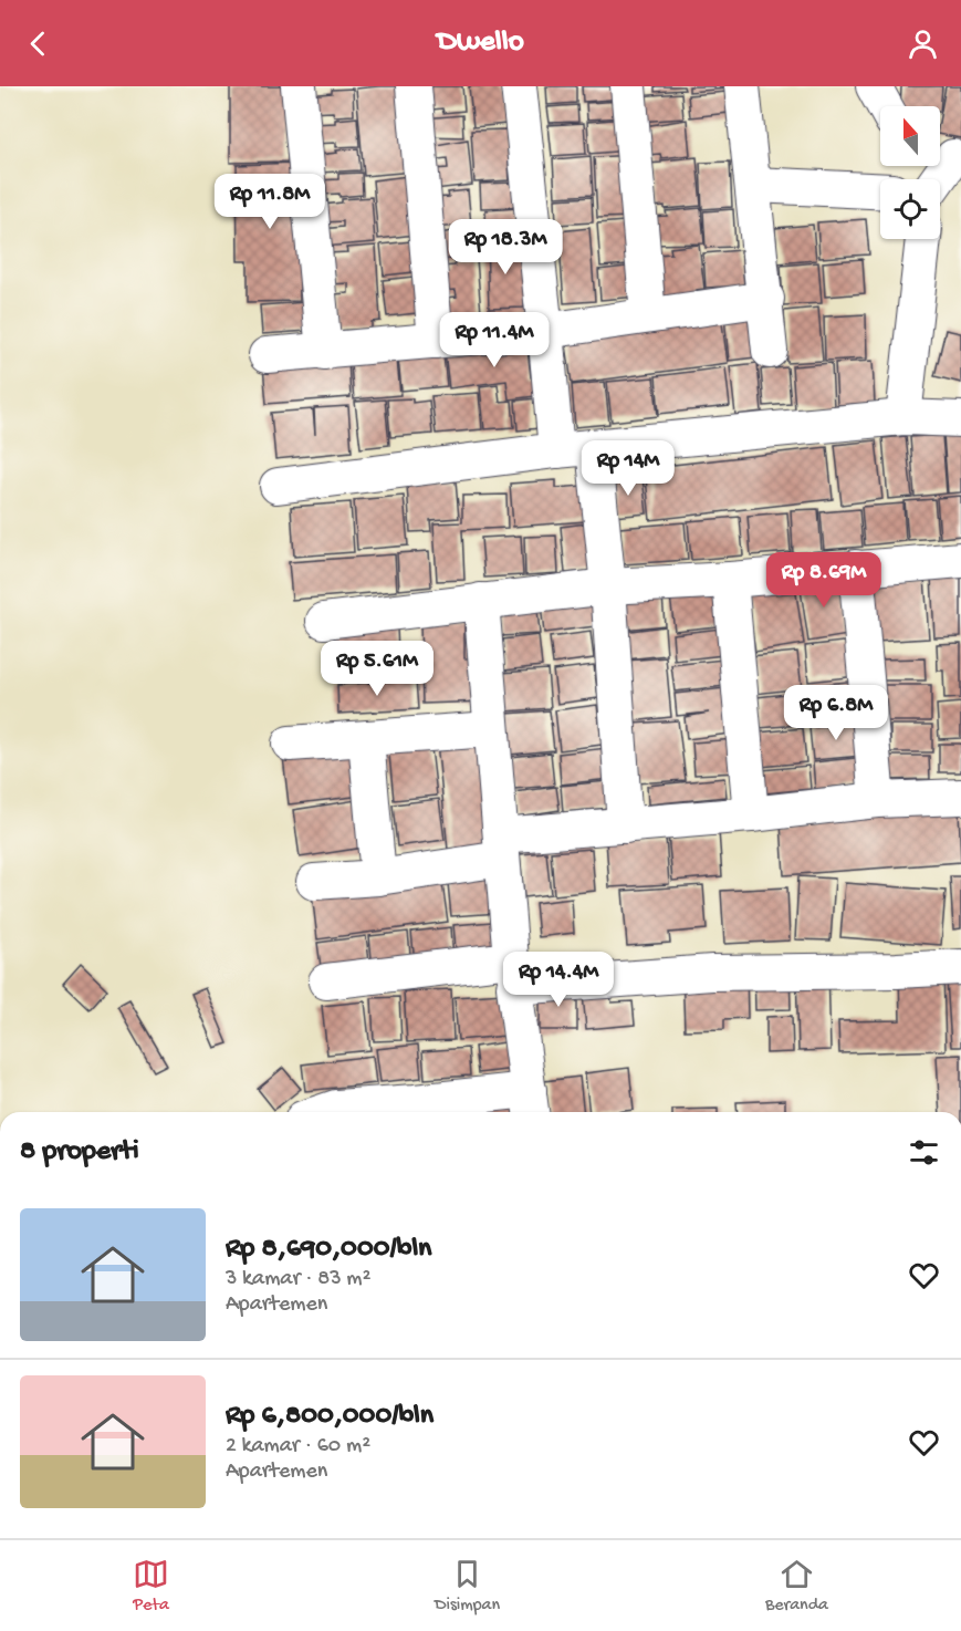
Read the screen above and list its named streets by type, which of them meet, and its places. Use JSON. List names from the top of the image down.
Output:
{
  "north": "top",
  "page": {
    "header": "Dwello",
    "price": [
      "Rp 11.8M",
      "Rp 18.3M",
      "Rp 11.4M",
      "Rp 14M",
      "Rp 8.69M",
      "Rp 5.61M",
      "Rp 6.8M",
      "Rp 14.4M"
    ],
    "heading": "8 properti",
    "list": [
      {
        "name": "Rp 8,690,000/bln",
        "note": "3 kamar · 83 m² · Apartemen"
      },
      {
        "name": "Rp 6,800,000/bln",
        "note": "2 kamar · 60 m² · Apartemen"
      }
    ],
    "tabs": ["Peta", "Disimpan", "Beranda"]
  }
}
